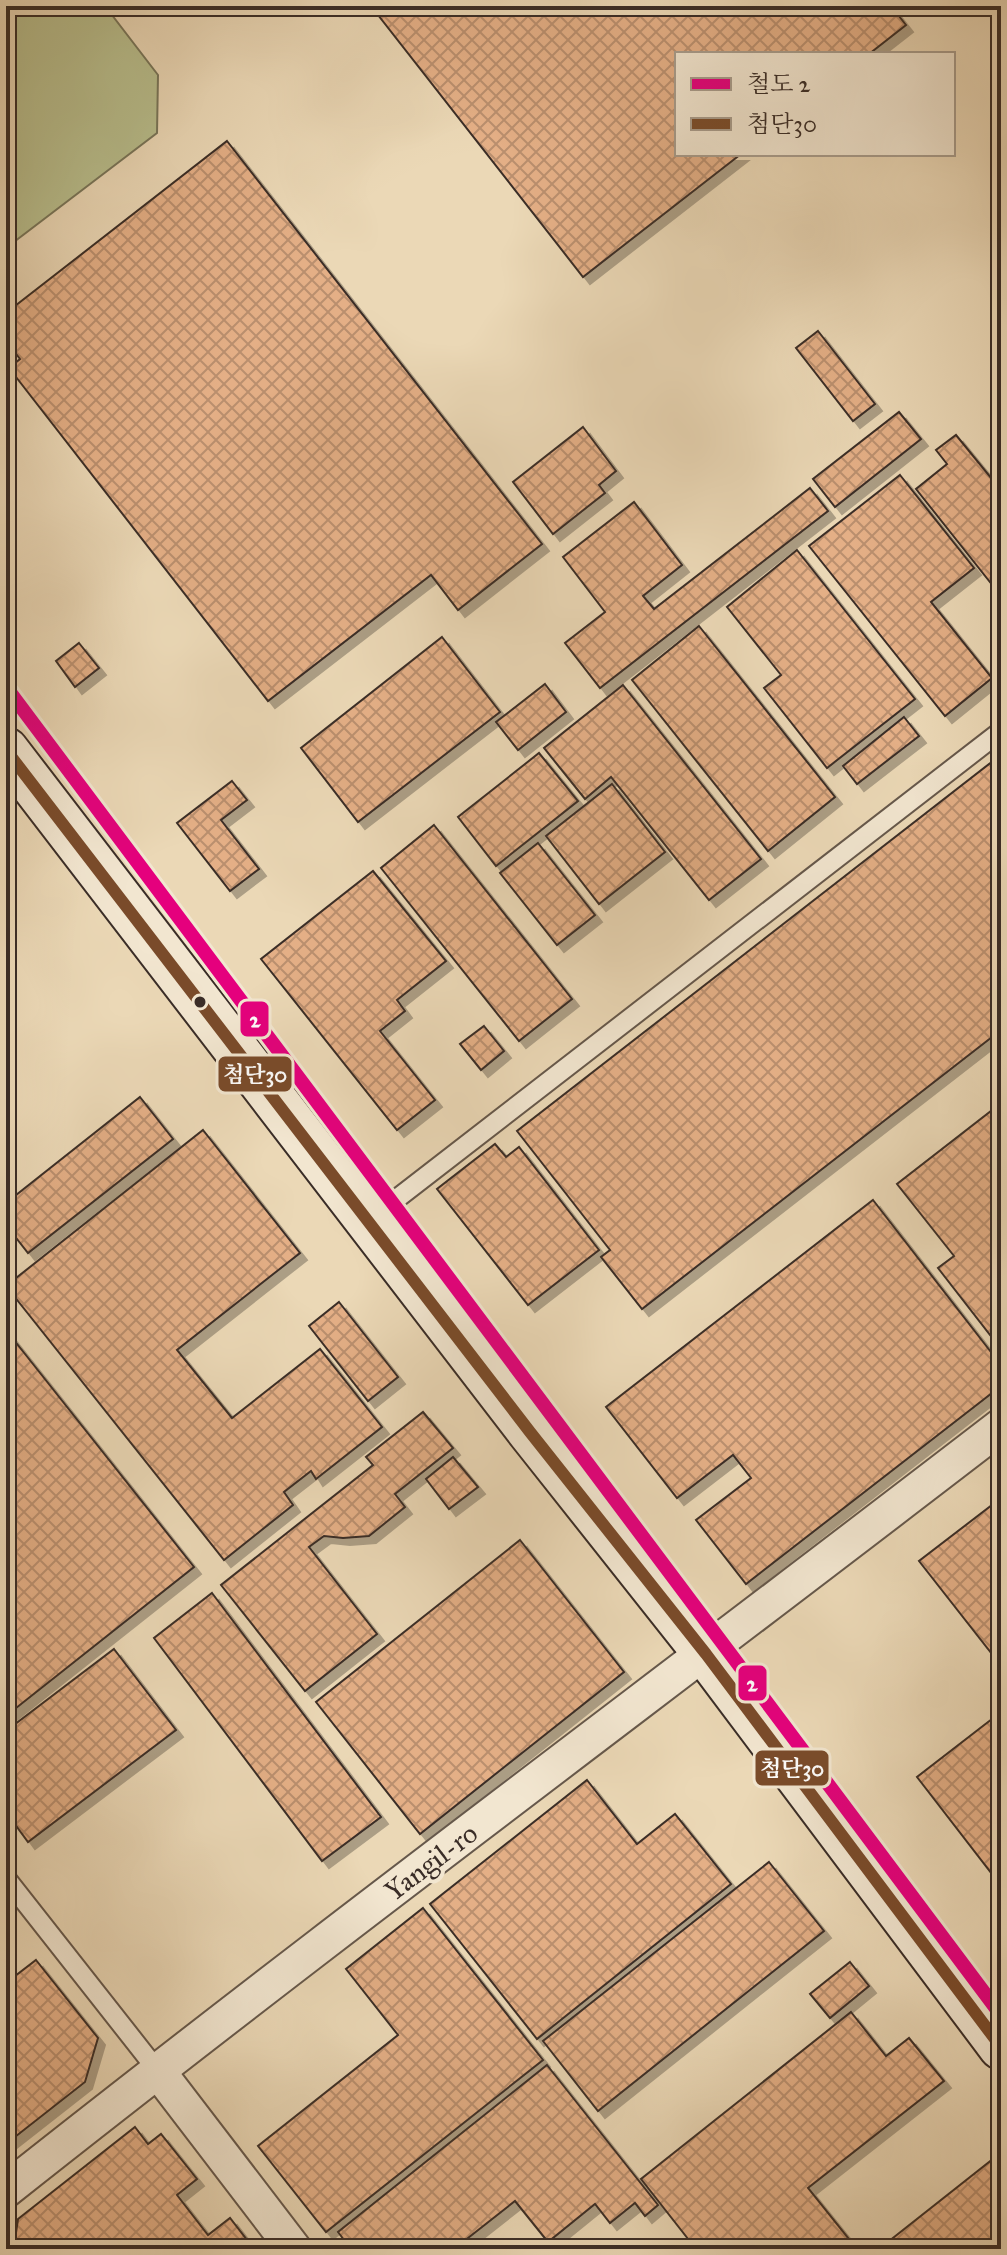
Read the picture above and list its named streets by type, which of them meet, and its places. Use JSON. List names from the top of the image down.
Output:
{
  "streets": {
    "street": ["Yangil-ro"]
  },
  "lines": ["rail line 2", "transit line 첨단30"],
  "legend": ["철도 2", "첨단30"]
}
